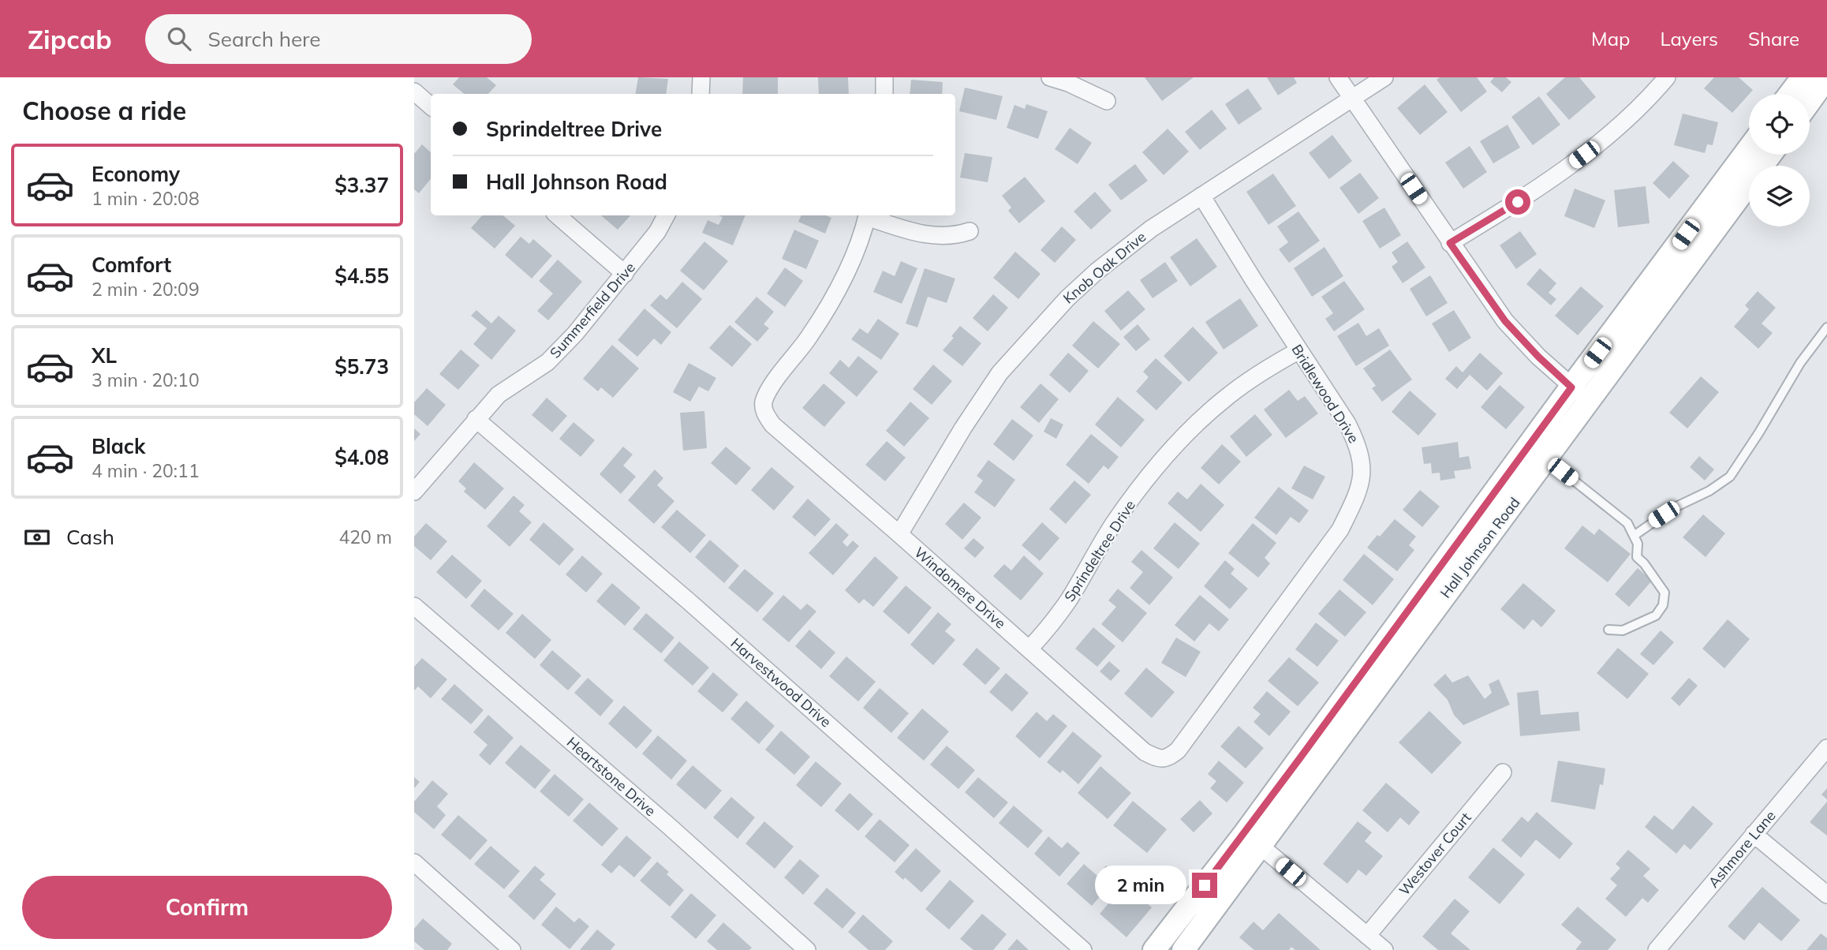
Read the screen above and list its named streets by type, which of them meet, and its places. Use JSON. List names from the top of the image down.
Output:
{
  "streets": {
    "main road": ["Hall Johnson Road"],
    "street": [
      "Knob Oak Drive",
      "Summerfield Drive",
      "Bridlewood Drive",
      "Sprindeltree Drive",
      "Windomere Drive",
      "Harvestwood Drive",
      "Heartstone Drive",
      "Ashmore Lane",
      "Westover Court"
    ]
  },
  "crossings": [
    ["Knob Oak Drive", "Bridlewood Drive"],
    ["Knob Oak Drive", "Windomere Drive"],
    ["Summerfield Drive", "Harvestwood Drive"],
    ["Bridlewood Drive", "Sprindeltree Drive"],
    ["Bridlewood Drive", "Windomere Drive"],
    ["Sprindeltree Drive", "Windomere Drive"]
  ],
  "page": {
    "header": "Zipcab",
    "search": "Search here",
    "nav": ["Map", "Layers", "Share"],
    "heading": "Choose a ride",
    "banner": ["Sprindeltree Drive", "Hall Johnson Road"],
    "list": [
      {
        "name": "Economy",
        "note": "1 min · 20:08",
        "value": "$3.37"
      },
      {
        "name": "Comfort",
        "note": "2 min · 20:09",
        "value": "$4.55"
      },
      {
        "name": "XL",
        "note": "3 min · 20:10",
        "value": "$5.73"
      },
      {
        "name": "Black",
        "note": "4 min · 20:11",
        "value": "$4.08"
      }
    ],
    "pay": ["Cash", "420 m"],
    "buttons": "Confirm",
    "bubble": "2 min"
  }
}
